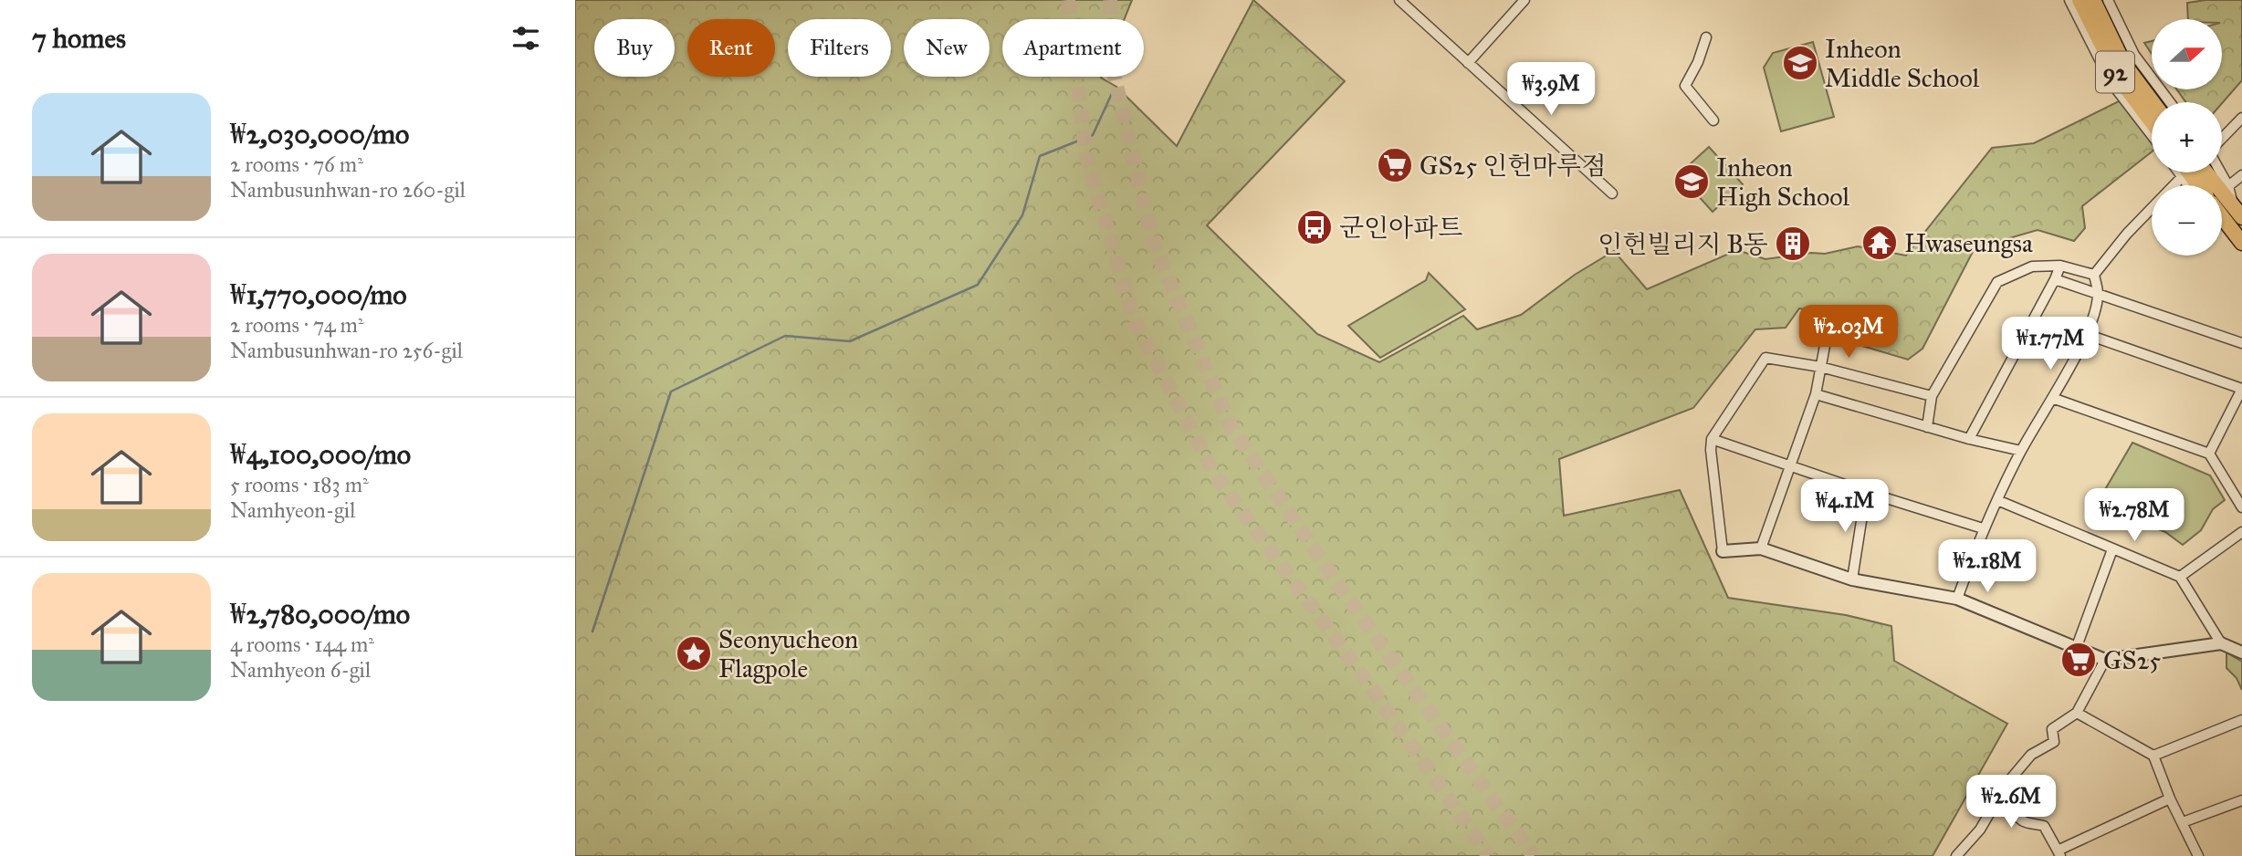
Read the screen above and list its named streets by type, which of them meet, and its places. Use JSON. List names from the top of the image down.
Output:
{
  "streets": {
    "main road": ["92"]
  },
  "places": {
    "school or university": ["Inheon Middle School", "Inheon High School"],
    "supermarket": ["GS25 인헌마루점", "GS25"],
    "bus stop": ["군인아파트"],
    "temple": ["Hwaseungsa"],
    "building": ["인헌빌리지 B동"],
    "place": ["Seonyucheon Flagpole"]
  },
  "north": "right",
  "page": {
    "heading": "7 homes",
    "map_buttons": ["+", "−"],
    "chip": [
      "Buy",
      "Rent",
      "Filters",
      "New",
      "Apartment"
    ],
    "price": [
      "₩3.9M",
      "₩2.03M",
      "₩1.77M",
      "₩4.1M",
      "₩2.78M",
      "₩2.18M",
      "₩2.6M"
    ],
    "list": [
      {
        "name": "₩2,030,000/mo",
        "note": "2 rooms · 76 m² · Nambusunhwan-ro 260-gil"
      },
      {
        "name": "₩1,770,000/mo",
        "note": "2 rooms · 74 m² · Nambusunhwan-ro 256-gil"
      },
      {
        "name": "₩4,100,000/mo",
        "note": "5 rooms · 183 m² · Namhyeon-gil"
      },
      {
        "name": "₩2,780,000/mo",
        "note": "4 rooms · 144 m² · Namhyeon 6-gil"
      }
    ]
  }
}
